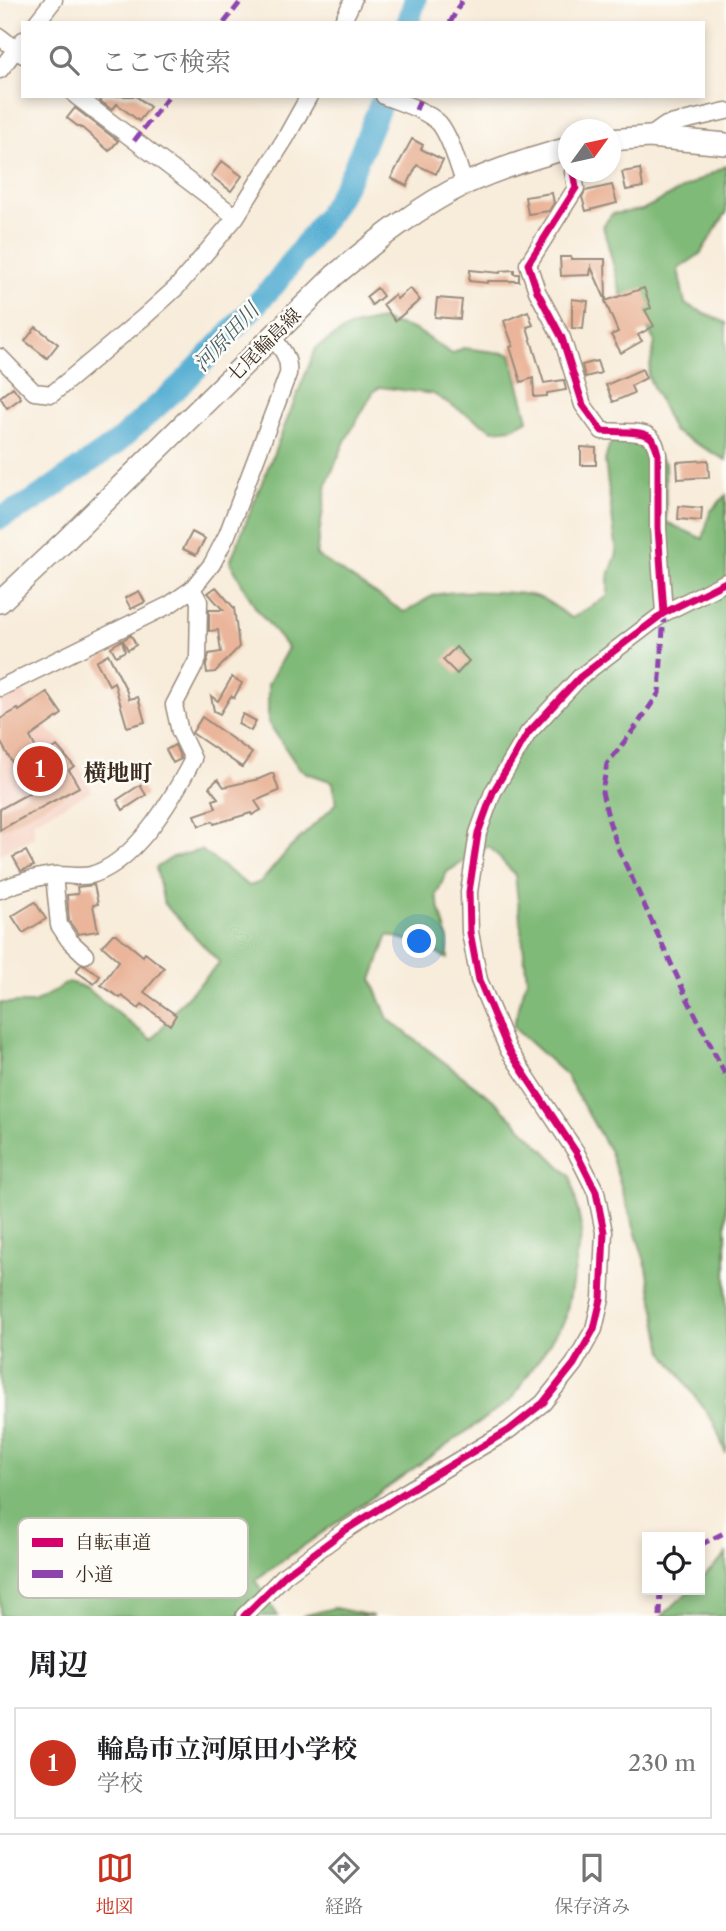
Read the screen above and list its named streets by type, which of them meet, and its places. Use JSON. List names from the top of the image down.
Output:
{
  "streets": {
    "main road": ["七尾輪島線"]
  },
  "districts": ["横地町"],
  "water": ["河原田川"],
  "legend": ["自転車道", "小道"],
  "north": "top right",
  "page": {
    "search": "ここで検索",
    "pins": "1",
    "heading": "周辺",
    "list": [
      {
        "mark": "1",
        "name": "輪島市立河原田小学校",
        "note": "学校",
        "value": "230 m"
      }
    ],
    "nav": ["地図", "経路", "保存済み"]
  }
}
